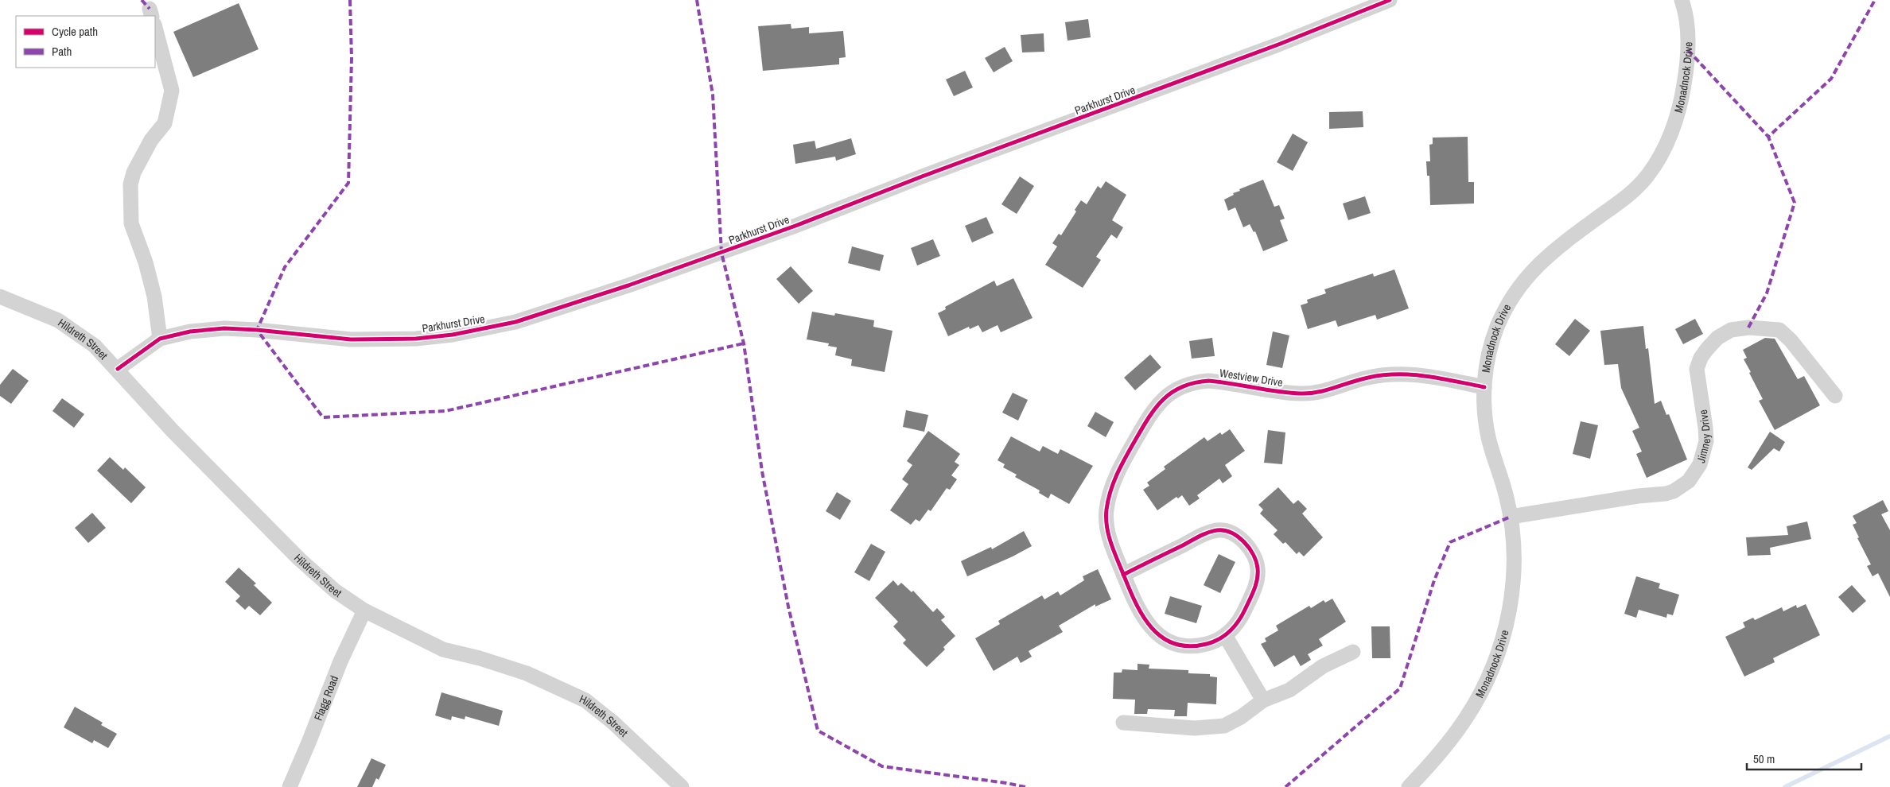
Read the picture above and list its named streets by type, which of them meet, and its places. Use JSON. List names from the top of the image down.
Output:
{
  "streets": {
    "street": [
      "Monadnock Drive",
      "Parkhurst Drive",
      "Hildreth Street",
      "Westview Drive",
      "Jimney Drive",
      "Flagg Road"
    ]
  },
  "crossings": [
    ["Monadnock Drive", "Westview Drive"],
    ["Monadnock Drive", "Jimney Drive"],
    ["Parkhurst Drive", "Hildreth Street"],
    ["Hildreth Street", "Flagg Road"]
  ],
  "legend": ["Cycle path", "Path"],
  "scale_bar": "50 m"
}
